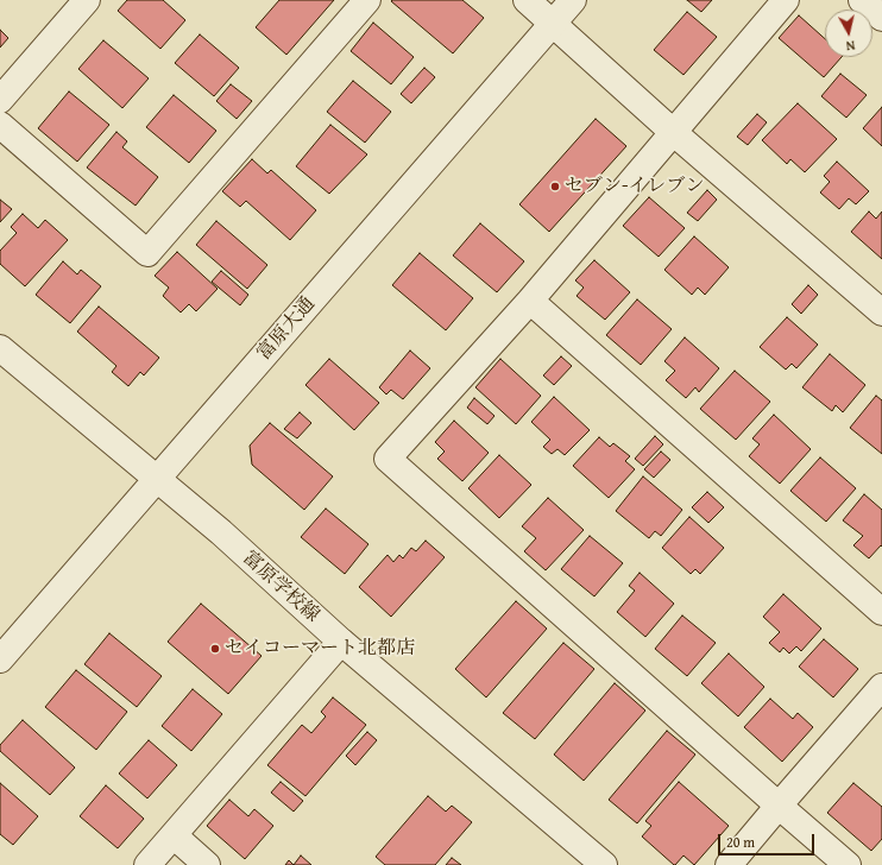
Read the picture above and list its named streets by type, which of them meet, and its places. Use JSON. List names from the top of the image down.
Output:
{
  "streets": {
    "street": ["富原大通", "富原学校線"]
  },
  "crossings": [
    ["富原大通", "富原学校線"]
  ],
  "places": ["セブン-イレブン", "セイコーマート北都店"],
  "scale_bar": "20 m",
  "north": "bottom"
}
